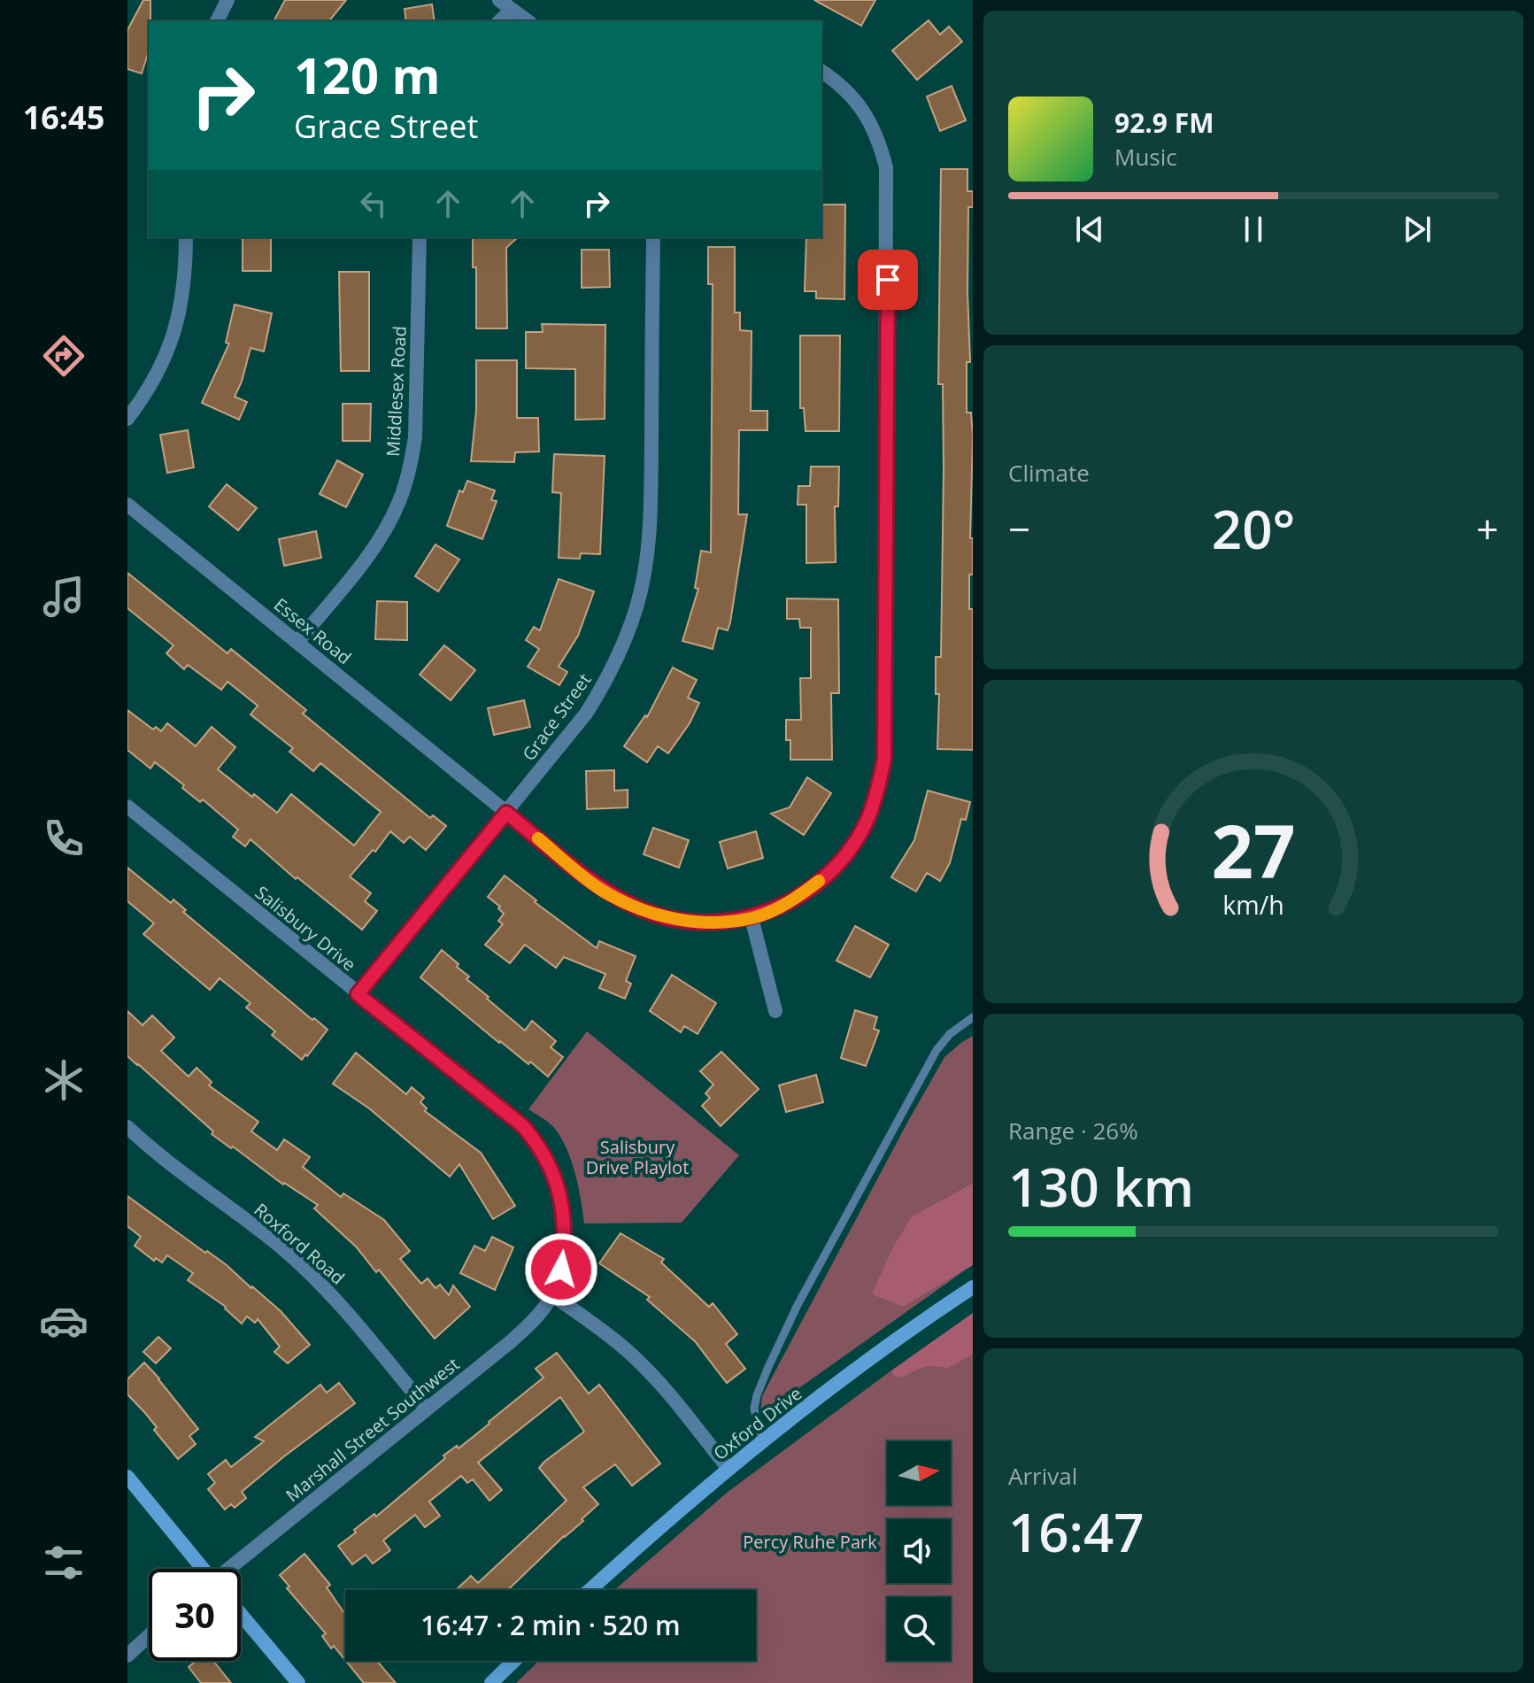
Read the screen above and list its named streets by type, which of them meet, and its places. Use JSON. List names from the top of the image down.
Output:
{
  "streets": {
    "main road": ["Oxford Drive"],
    "street": [
      "Middlesex Road",
      "Essex Road",
      "Grace Street",
      "Salisbury Drive",
      "Roxford Road",
      "Marshall Street Southwest"
    ]
  },
  "crossings": [
    ["Middlesex Road", "Essex Road"],
    ["Essex Road", "Grace Street"],
    ["Grace Street", "Salisbury Drive"],
    ["Salisbury Drive", "Marshall Street Southwest"],
    ["Roxford Road", "Marshall Street Southwest"]
  ],
  "parks": ["Salisbury Drive Playlot", "Percy Ruhe Park"],
  "north": "right",
  "page": {
    "tabs": "16:45",
    "turn": ["120 m", "Grace Street"],
    "song": ["92.9 FM", "Music"],
    "tile": [
      "Climate",
      ["Range · 26%", "130 km"],
      ["Arrival", "16:47"]
    ],
    "heat": ["−", "20°", "+"],
    "limit": "30",
    "trip": "16:47 · 2 min · 520 m",
    "gauge": ["27", "km/h"]
  }
}
